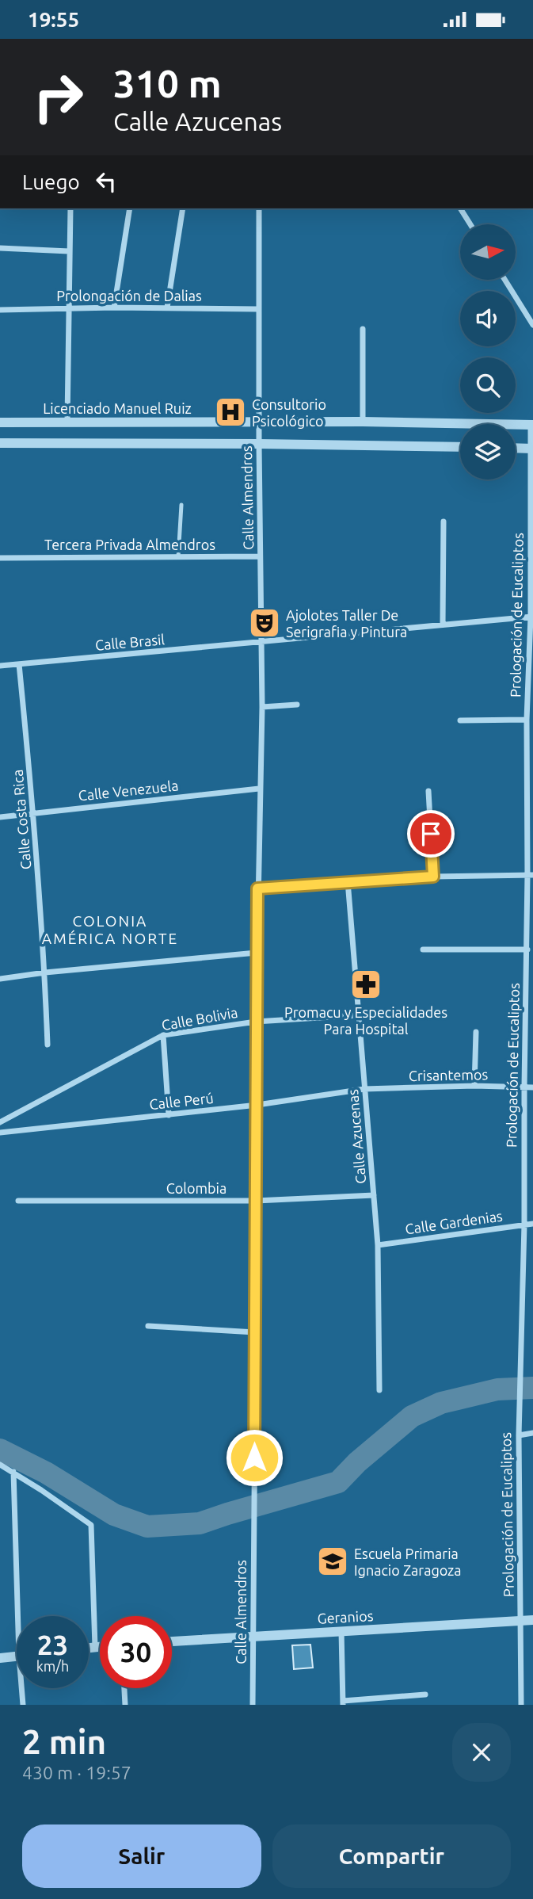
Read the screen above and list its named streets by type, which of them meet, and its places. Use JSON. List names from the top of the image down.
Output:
{
  "streets": {
    "street": [
      "Prolongación de Dalias",
      "Licenciado Manuel Ruiz",
      "Calle Almendros",
      "Tercera Privada Almendros",
      "Prologación de Eucaliptos",
      "Calle Brasil",
      "Calle Venezuela",
      "Calle Costa Rica",
      "Calle Bolivia",
      "Crisantemos",
      "Calle Perú",
      "Calle Azucenas",
      "Colombia",
      "Calle Gardenias",
      "Geranios"
    ]
  },
  "crossings": [
    ["Prolongación de Dalias", "Calle Almendros"],
    ["Licenciado Manuel Ruiz", "Calle Almendros"],
    ["Licenciado Manuel Ruiz", "Prologación de Eucaliptos"],
    ["Calle Almendros", "Tercera Privada Almendros"],
    ["Calle Almendros", "Calle Brasil"],
    ["Calle Almendros", "Calle Venezuela"],
    ["Calle Almendros", "Calle Bolivia"],
    ["Calle Almendros", "Calle Perú"],
    ["Calle Almendros", "Colombia"],
    ["Calle Almendros", "Geranios"],
    ["Prologación de Eucaliptos", "Calle Brasil"],
    ["Prologación de Eucaliptos", "Crisantemos"],
    ["Prologación de Eucaliptos", "Calle Gardenias"],
    ["Prologación de Eucaliptos", "Geranios"],
    ["Calle Brasil", "Calle Costa Rica"],
    ["Calle Venezuela", "Calle Costa Rica"],
    ["Calle Bolivia", "Calle Azucenas"],
    ["Crisantemos", "Calle Perú"],
    ["Crisantemos", "Calle Azucenas"],
    ["Calle Perú", "Calle Azucenas"],
    ["Calle Azucenas", "Colombia"],
    ["Calle Azucenas", "Calle Gardenias"]
  ],
  "districts": ["COLONIA AMÉRICA NORTE"],
  "places": {
    "hospital": ["Consultorio Psicológico"],
    "theatre": ["Ajolotes Taller De Serigrafia y Pintura"],
    "pharmacy": ["Promacu y Especialidades Para Hospital"],
    "school or university": ["Escuela Primaria Ignacio Zaragoza"]
  },
  "north": "right",
  "page": {
    "status": "19:55",
    "turn": ["310 m", "Calle Azucenas"],
    "then": "Luego",
    "speed": "23 km/h",
    "limit": "30",
    "heading": ["2 min", "430 m · 19:57"],
    "buttons": ["Salir", "Compartir"]
  }
}
